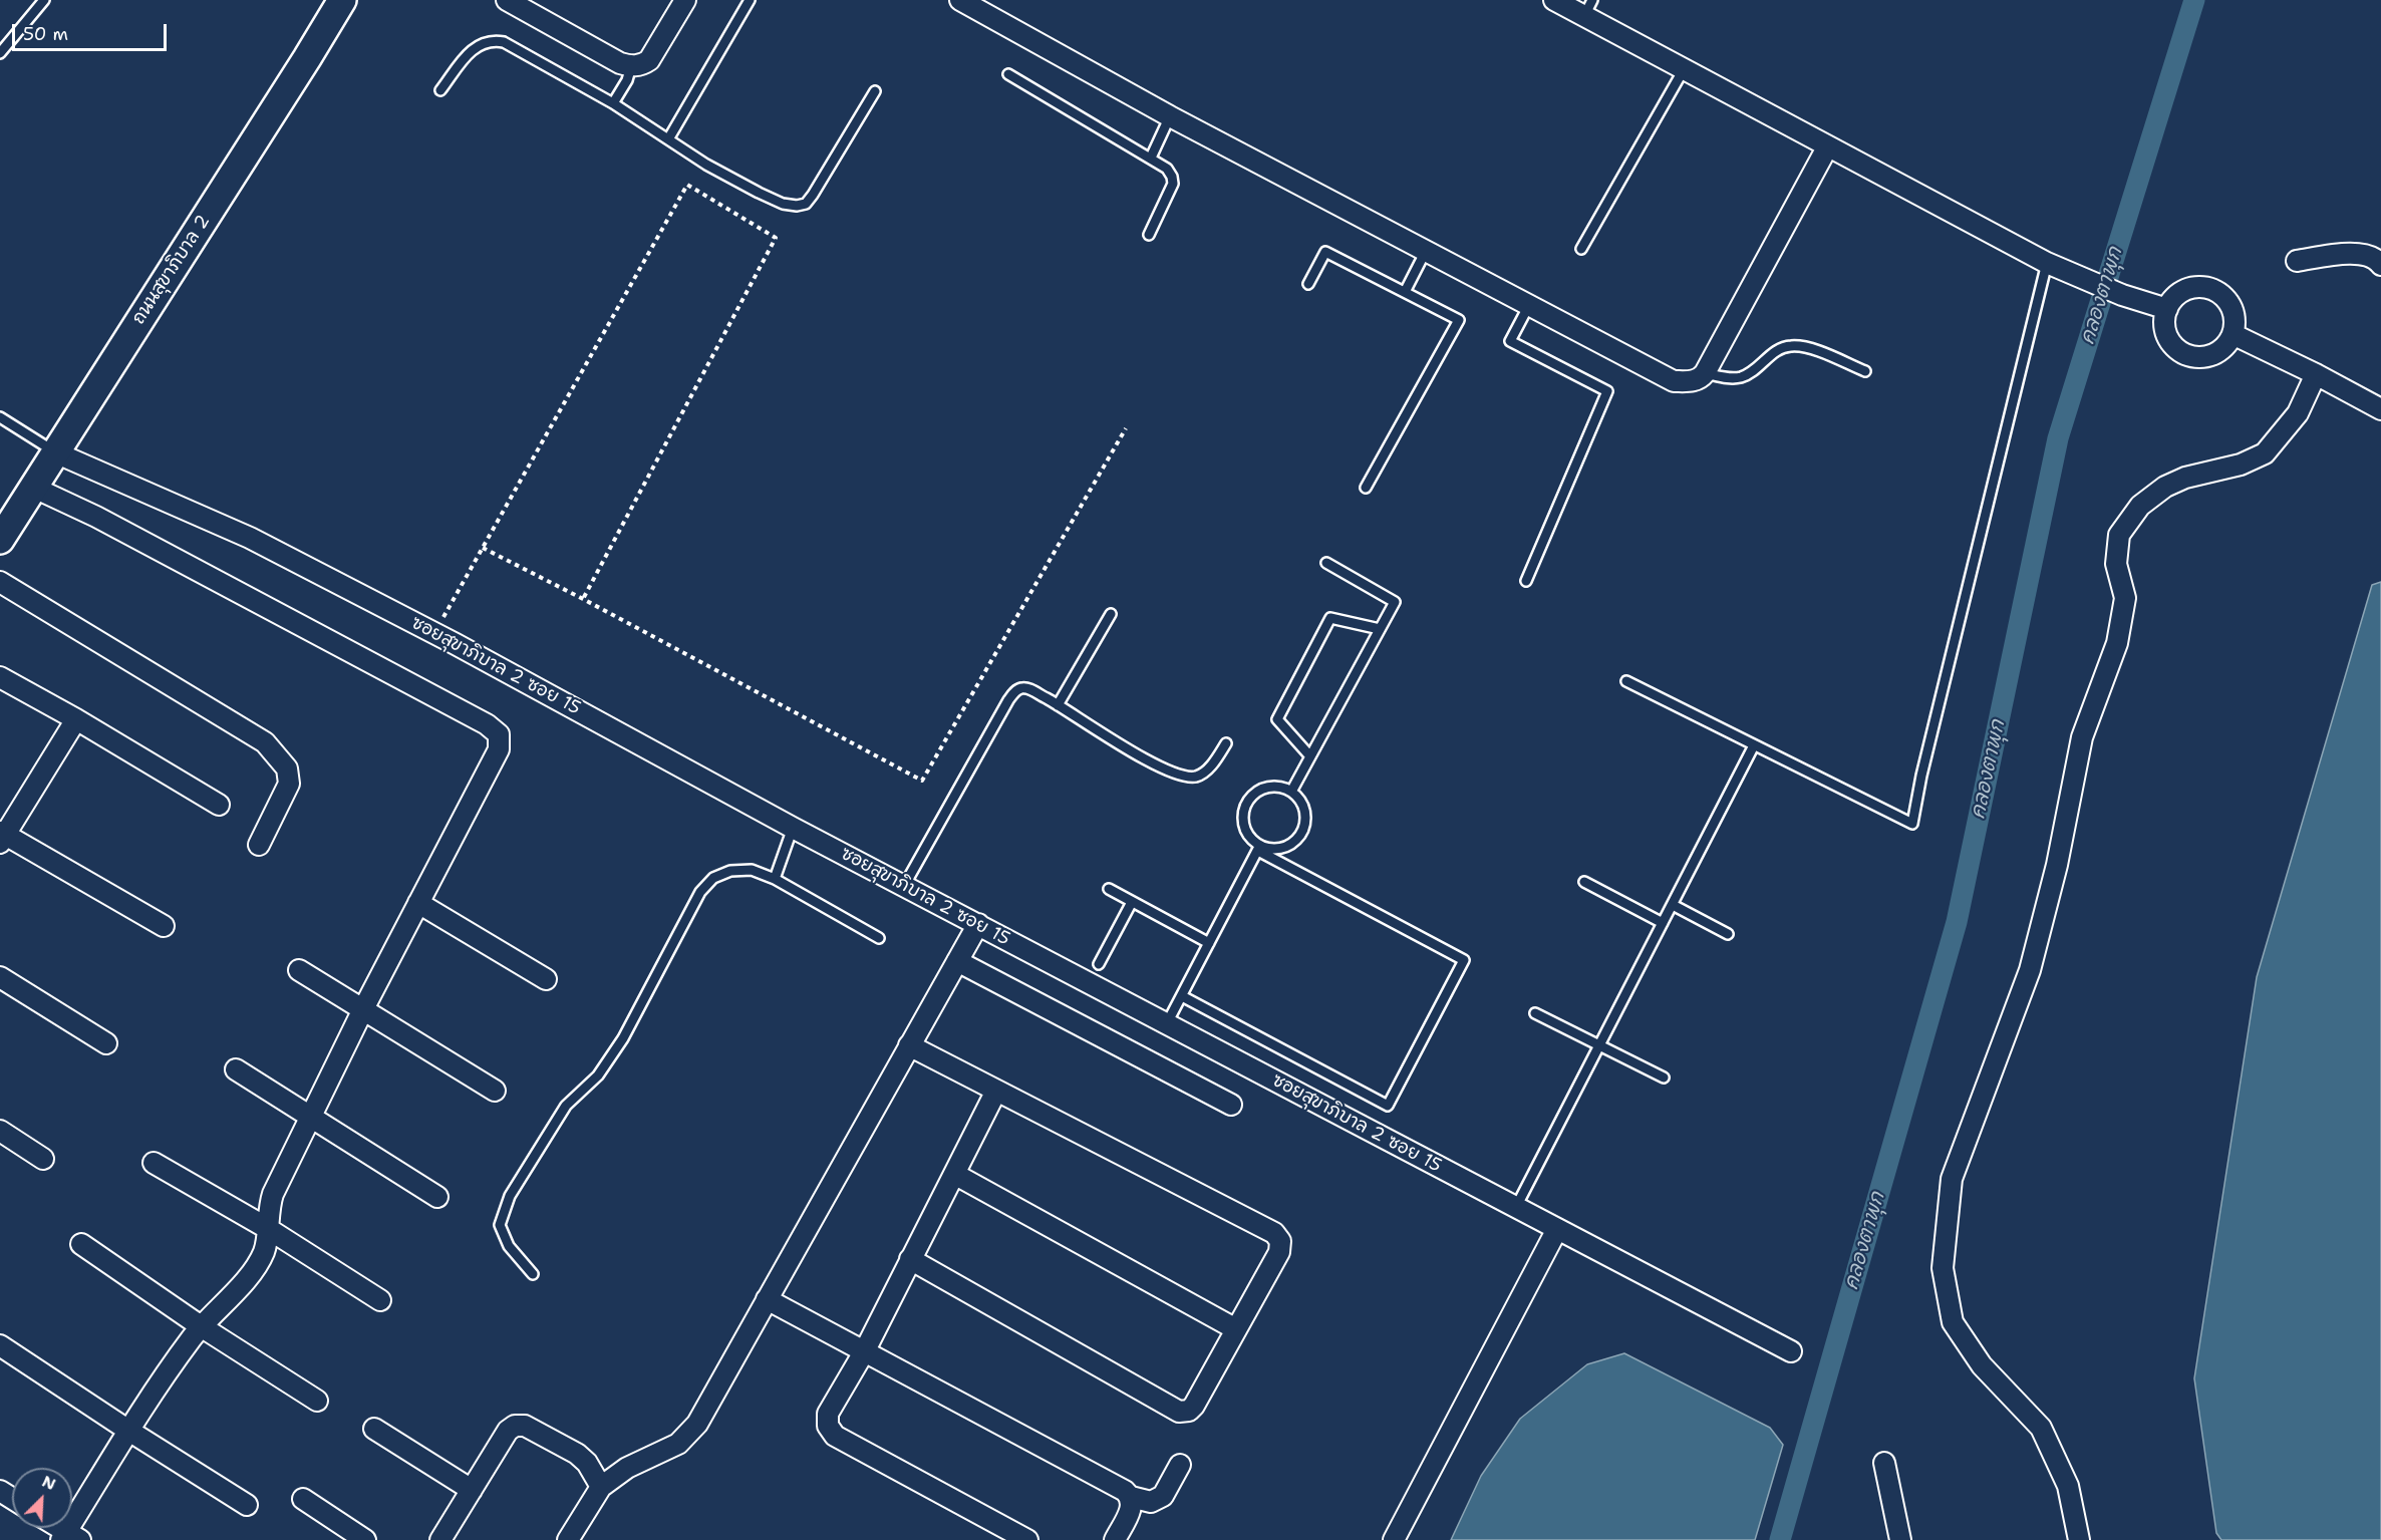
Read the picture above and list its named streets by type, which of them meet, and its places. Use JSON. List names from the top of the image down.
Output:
{
  "streets": {
    "street": ["ถนนสุขาภิบาล 2", "ซอยสุขาภิบาล 2 ซอย 15"]
  },
  "crossings": [
    ["ถนนสุขาภิบาล 2", "ซอยสุขาภิบาล 2 ซอย 15"]
  ],
  "water": ["คลองตาพุก"],
  "scale_bar": "50 m",
  "north": "top right"
}
